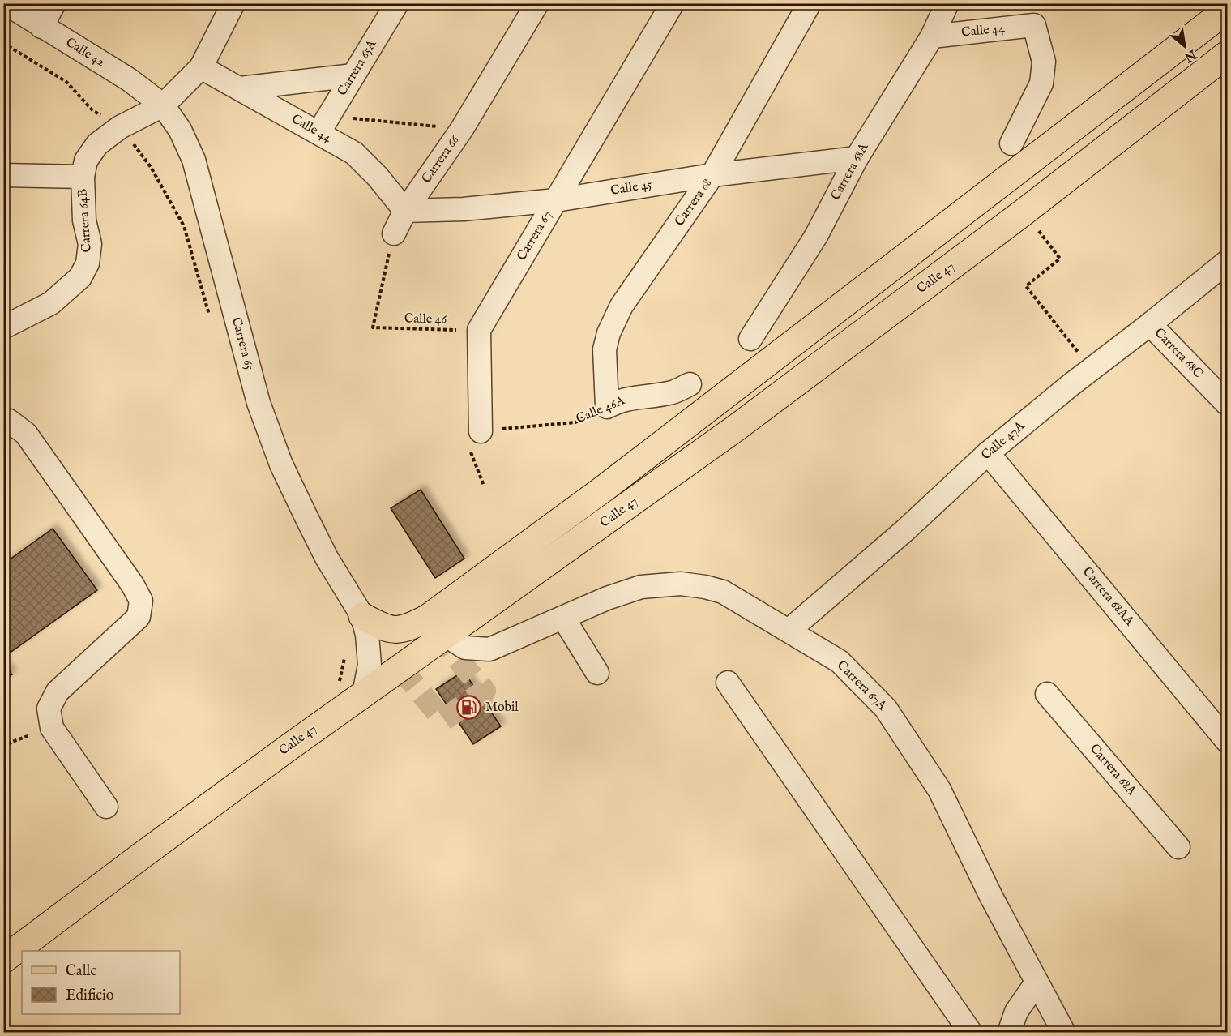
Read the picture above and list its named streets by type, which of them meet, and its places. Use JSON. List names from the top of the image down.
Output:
{
  "streets": {
    "main road": ["Calle 47"],
    "street": [
      "Calle 44",
      "Calle 42",
      "Carrera 65A",
      "Carrera 66",
      "Carrera 68A",
      "Calle 45",
      "Carrera 68",
      "Carrera 64B",
      "Carrera 67",
      "Carrera 65",
      "Carrera 68C",
      "Calle 46A",
      "Calle 47A",
      "Carrera 68AA",
      "Carrera 67A"
    ],
    "path": ["Calle 46"]
  },
  "crossings": [
    ["Calle 44", "Carrera 65A"],
    ["Calle 44", "Carrera 66"],
    ["Calle 44", "Carrera 68A"],
    ["Calle 44", "Calle 45"],
    ["Calle 42", "Carrera 64B"],
    ["Calle 42", "Carrera 65"],
    ["Carrera 66", "Calle 45"],
    ["Carrera 66", "Calle 46"],
    ["Carrera 68A", "Calle 45"],
    ["Calle 45", "Carrera 68"],
    ["Calle 45", "Carrera 67"],
    ["Carrera 68", "Calle 46A"],
    ["Carrera 64B", "Carrera 65"],
    ["Carrera 67", "Calle 46"],
    ["Calle 47", "Carrera 65"],
    ["Calle 47", "Carrera 67A"],
    ["Carrera 68C", "Calle 47A"],
    ["Calle 47A", "Carrera 68AA"],
    ["Calle 47A", "Carrera 67A"]
  ],
  "places": {
    "fuel station": ["Mobil"]
  },
  "legend": ["Calle", "Edificio"],
  "north": "bottom right"
}
